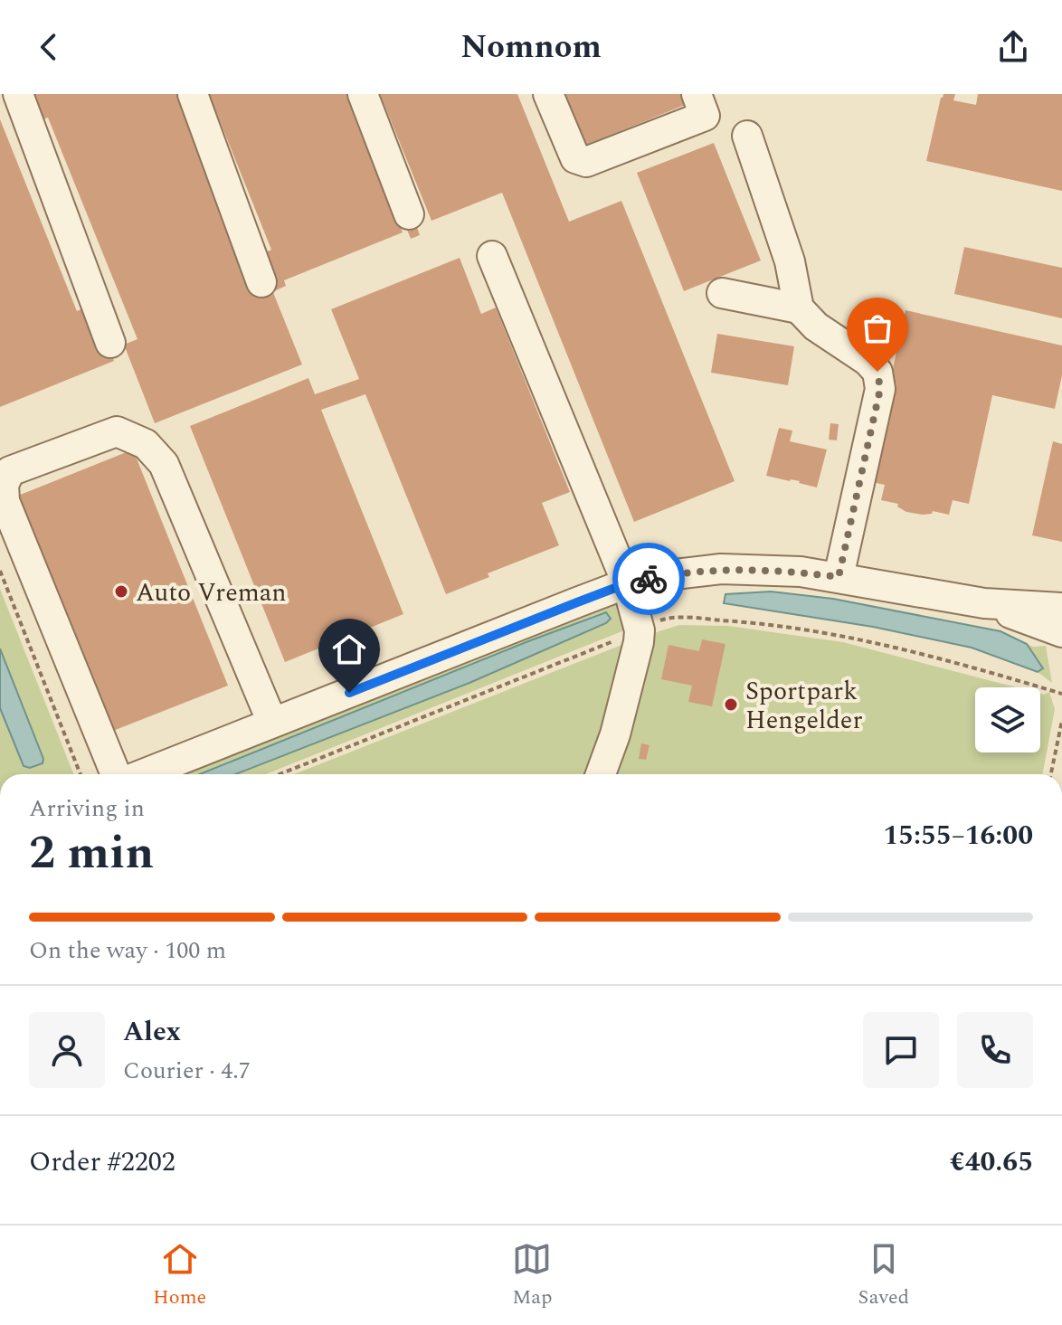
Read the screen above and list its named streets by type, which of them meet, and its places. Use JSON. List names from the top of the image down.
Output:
{
  "places": ["Auto Vreman", "Sportpark Hengelder"],
  "page": {
    "header": "Nomnom",
    "heading": ["2 min", "Arriving in", "15:55–16:00"],
    "panel": [
      "Alex",
      "Courier · 4.7",
      "Order #2202",
      "€40.65"
    ],
    "bar": "On the way · 100 m",
    "tabs": ["Home", "Map", "Saved"]
  }
}
